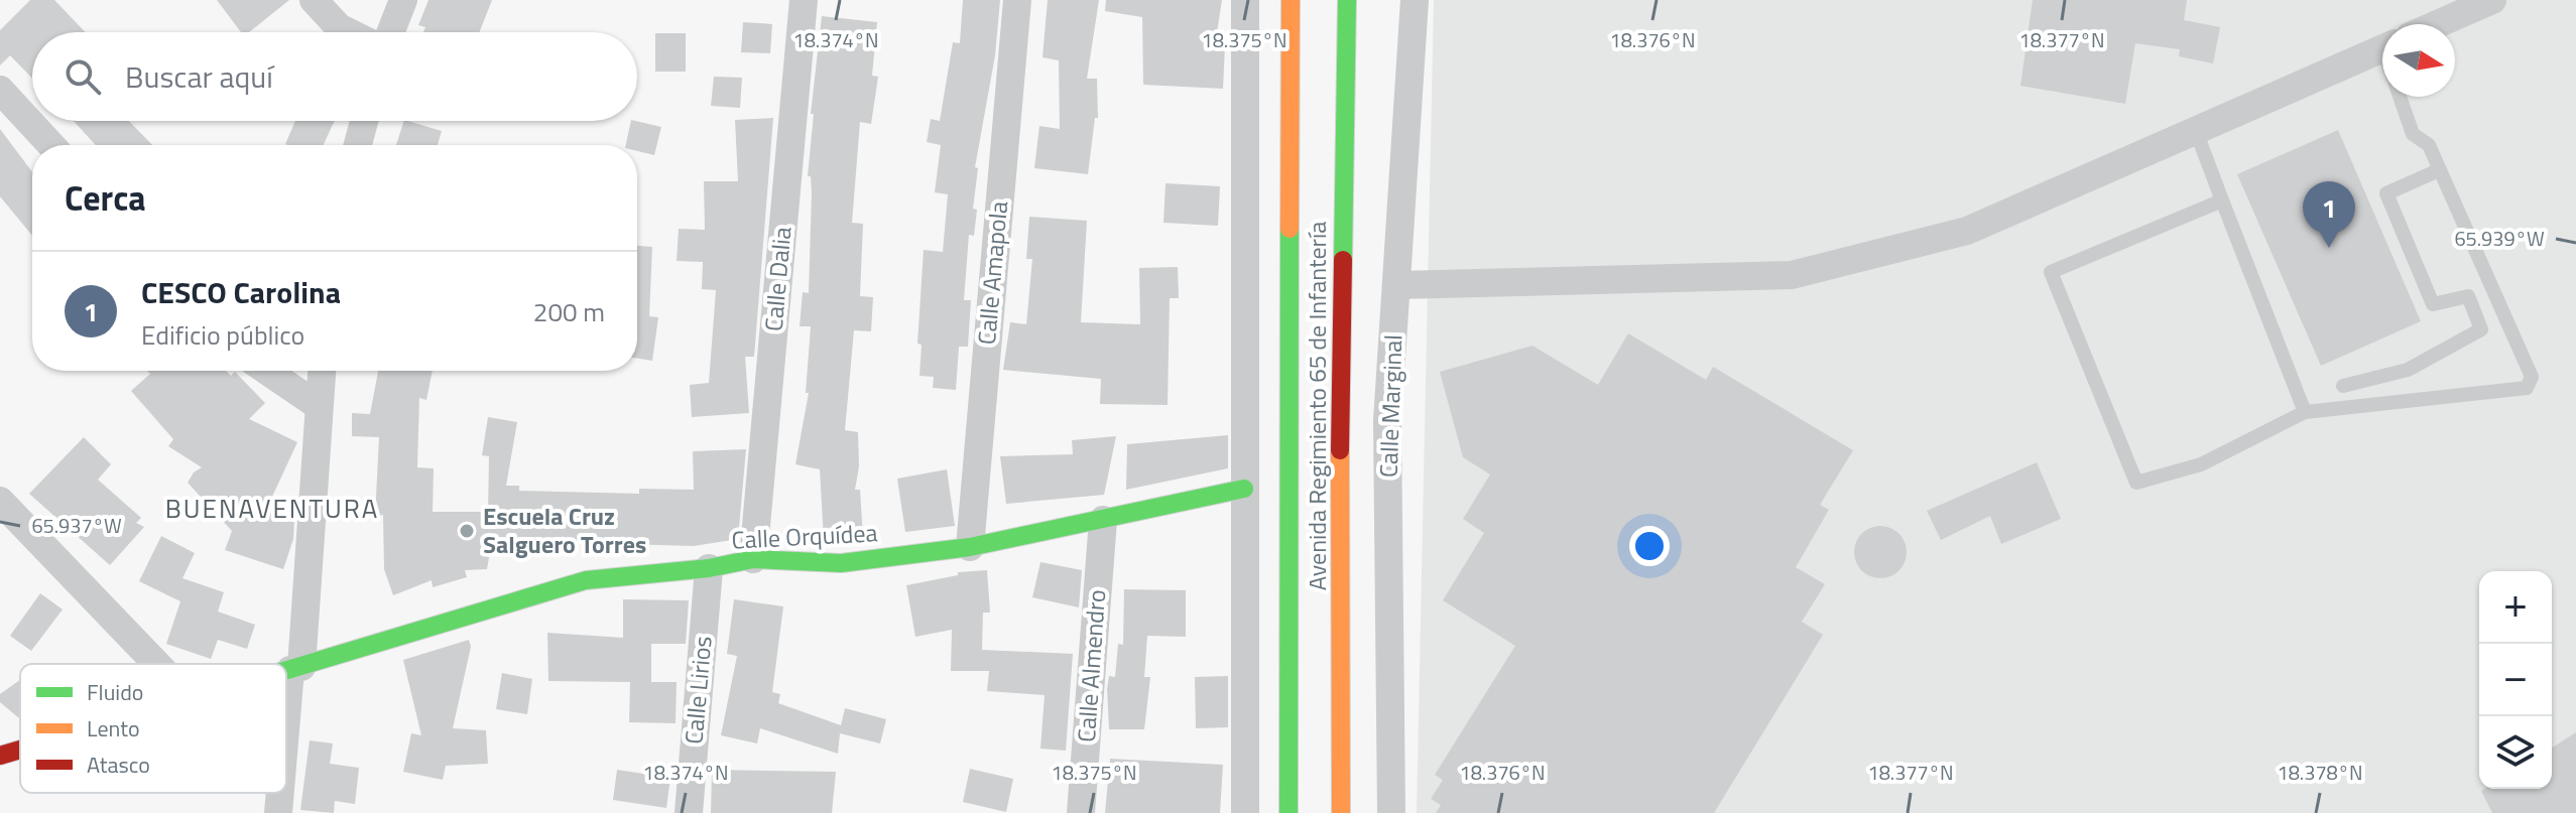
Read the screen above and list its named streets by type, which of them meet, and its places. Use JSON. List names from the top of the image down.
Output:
{
  "streets": {
    "main road": ["Avenida Regimiento 65 de Infantería", "Calle Orquídea"],
    "street": [
      "Calle Amapola",
      "Calle Dalia",
      "Calle Marginal",
      "Calle Almendro",
      "Calle Lirios"
    ]
  },
  "crossings": [
    ["Calle Amapola", "Calle Orquídea"],
    ["Calle Dalia", "Calle Orquídea"],
    ["Calle Orquídea", "Calle Almendro"],
    ["Calle Orquídea", "Calle Lirios"]
  ],
  "districts": ["BUENAVENTURA"],
  "places": ["Escuela Cruz Salguero Torres"],
  "legend": ["Fluido", "Lento", "Atasco"],
  "north": "right",
  "page": {
    "search": "Buscar aquí",
    "heading": "Cerca",
    "pins": "1",
    "list": [
      {
        "mark": "1",
        "name": "CESCO Carolina",
        "note": "Edificio público",
        "value": "200 m"
      }
    ],
    "map_buttons": ["+", "−"]
  },
  "coordinates": [
    "18.374°N",
    "18.375°N",
    "18.376°N",
    "18.377°N",
    "65.939°W",
    "65.937°W",
    "18.378°N"
  ]
}
